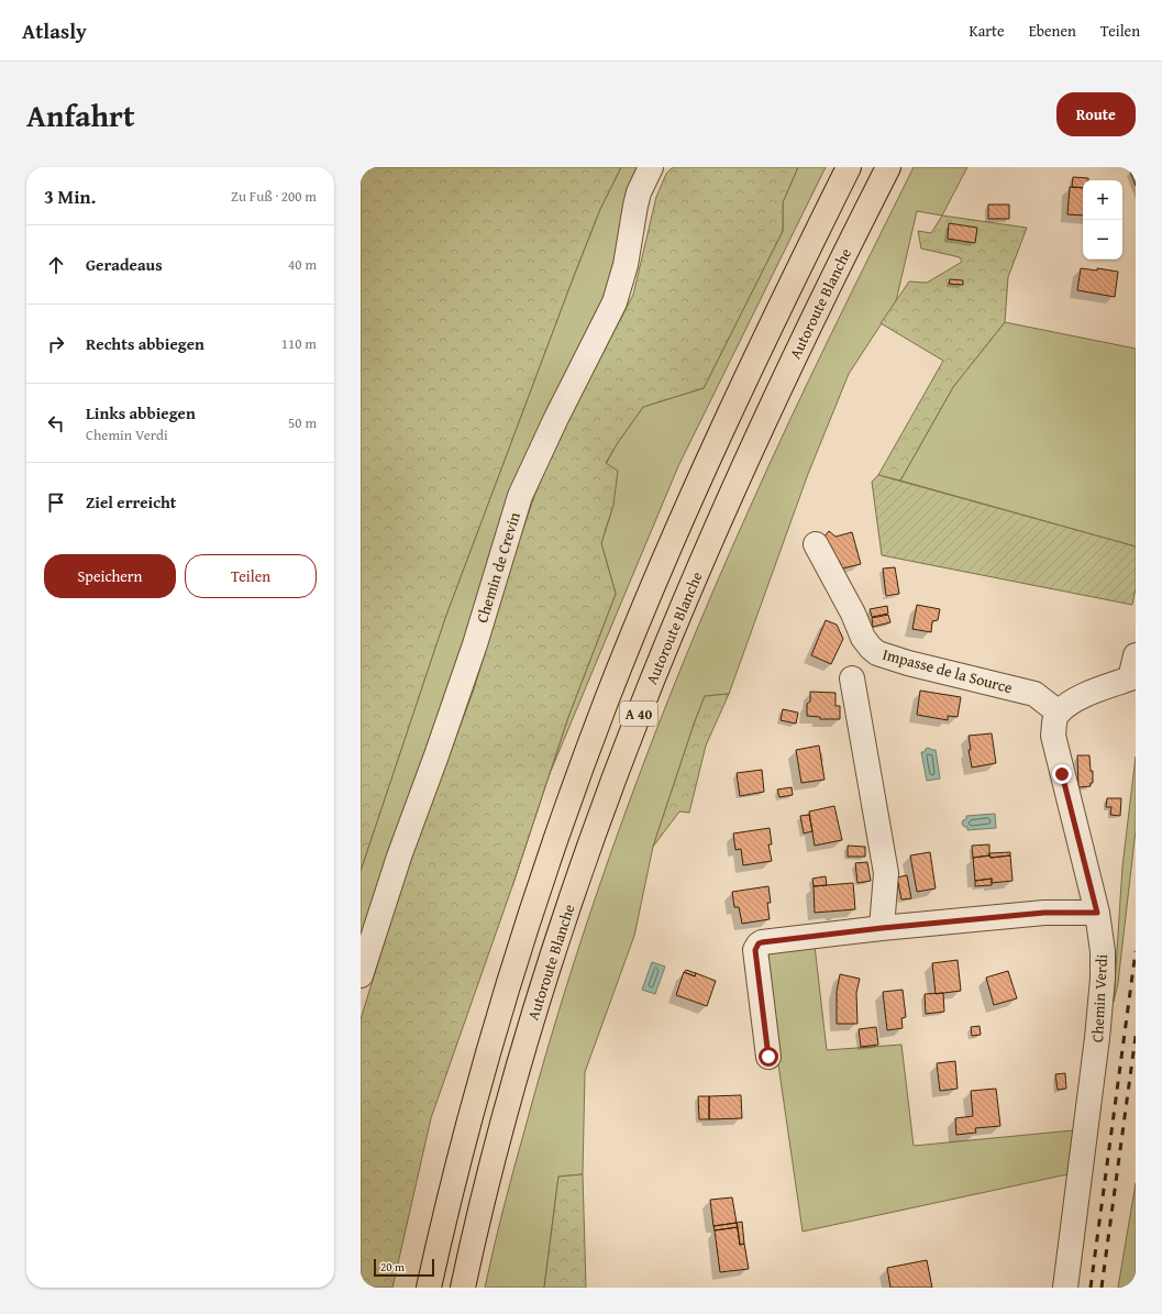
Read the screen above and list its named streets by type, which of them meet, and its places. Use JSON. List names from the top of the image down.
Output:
{
  "streets": {
    "highway": ["Autoroute Blanche", "A 40"],
    "street": ["Chemin de Crevin", "Impasse de la Source", "Chemin Verdi"]
  },
  "crossings": [
    ["Impasse de la Source", "Chemin Verdi"]
  ],
  "scale_bar": "20 m",
  "page": {
    "header": "Atlasly",
    "nav": ["Karte", "Ebenen", "Teilen"],
    "title": "Anfahrt",
    "buttons": [
      "Route",
      ["Speichern", "Teilen"]
    ],
    "heading": ["3 Min.", "Zu Fuß · 200 m"],
    "map_buttons": ["+", "−"],
    "list": [
      ["Geradeaus", "40 m"],
      ["Rechts abbiegen", "110 m"],
      ["Links abbiegen", "Chemin Verdi", "50 m"],
      "Ziel erreicht"
    ],
    "scale": "20 m"
  }
}
